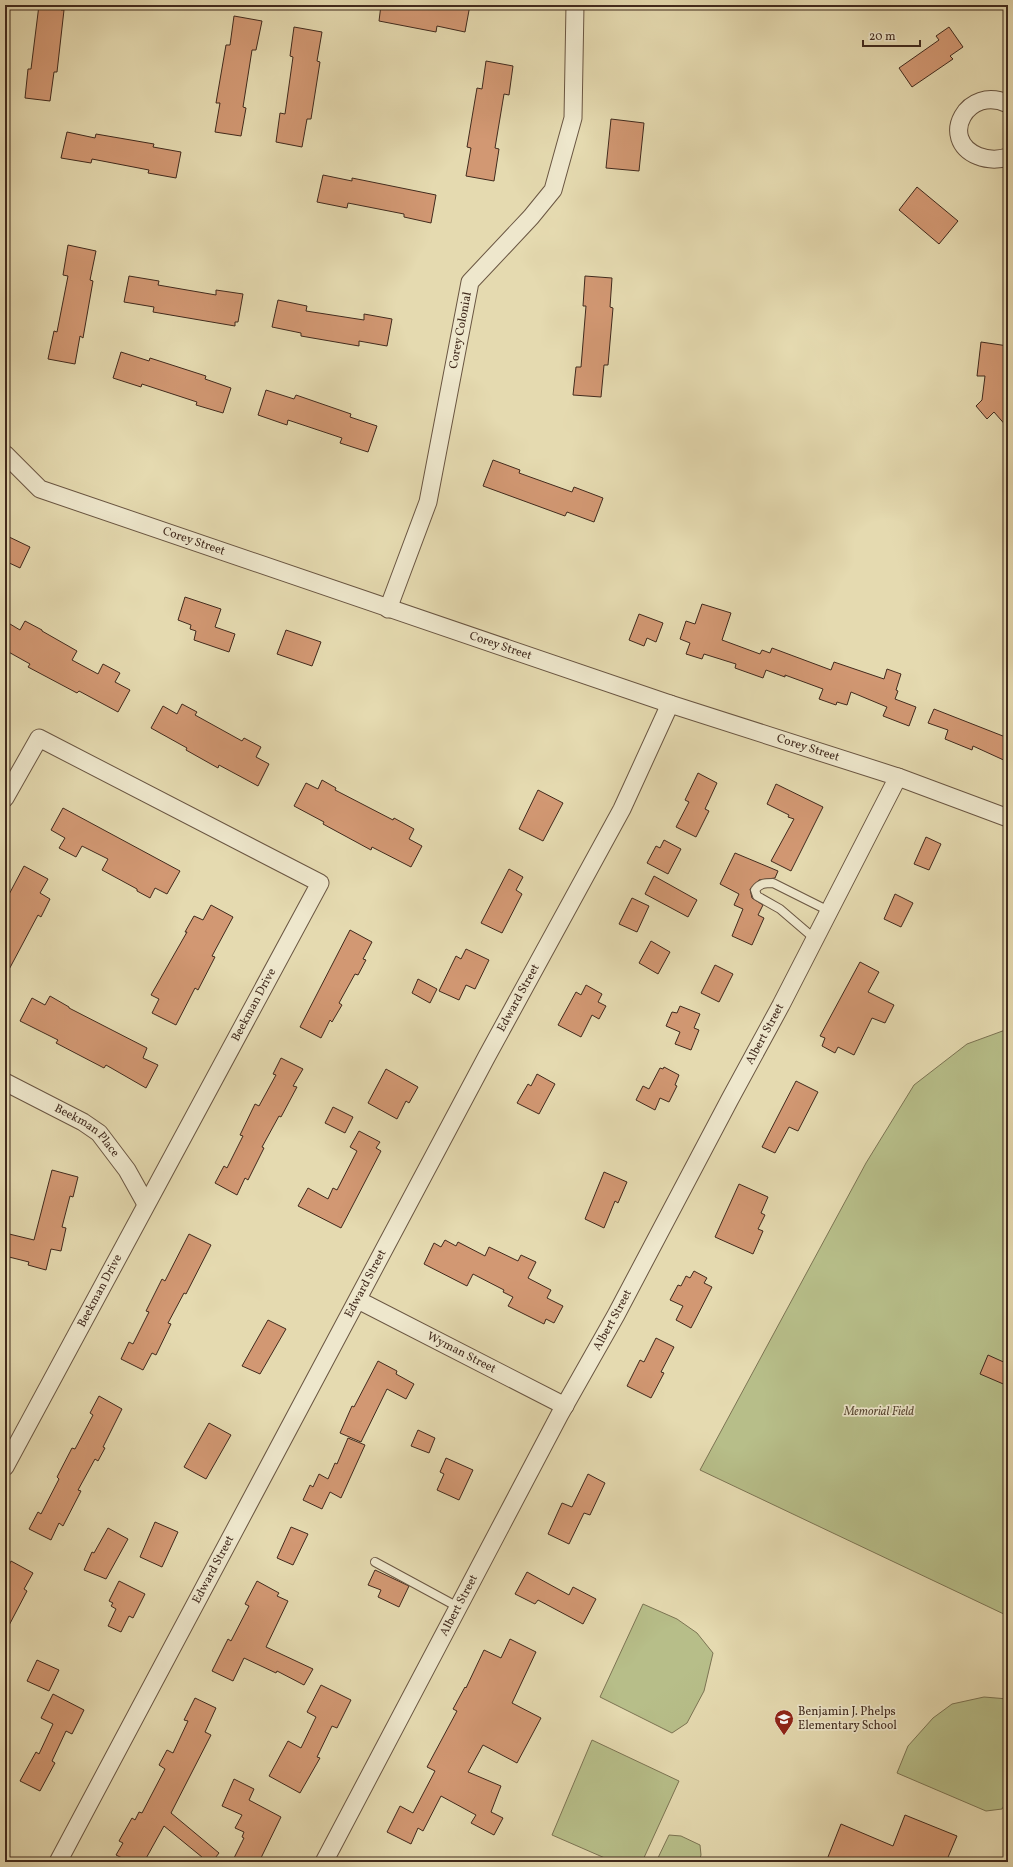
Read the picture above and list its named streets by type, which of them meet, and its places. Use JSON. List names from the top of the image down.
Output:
{
  "streets": {
    "street": [
      "Corey Colonial",
      "Corey Street",
      "Edward Street",
      "Beekman Drive",
      "Albert Street",
      "Beekman Place",
      "Wyman Street"
    ]
  },
  "crossings": [
    ["Corey Colonial", "Corey Street"],
    ["Corey Street", "Edward Street"],
    ["Corey Street", "Albert Street"],
    ["Edward Street", "Wyman Street"],
    ["Beekman Drive", "Beekman Place"],
    ["Albert Street", "Wyman Street"]
  ],
  "parks": ["Memorial Field"],
  "places": {
    "school or university": ["Benjamin J. Phelps Elementary School"]
  },
  "scale_bar": "20 m"
}
